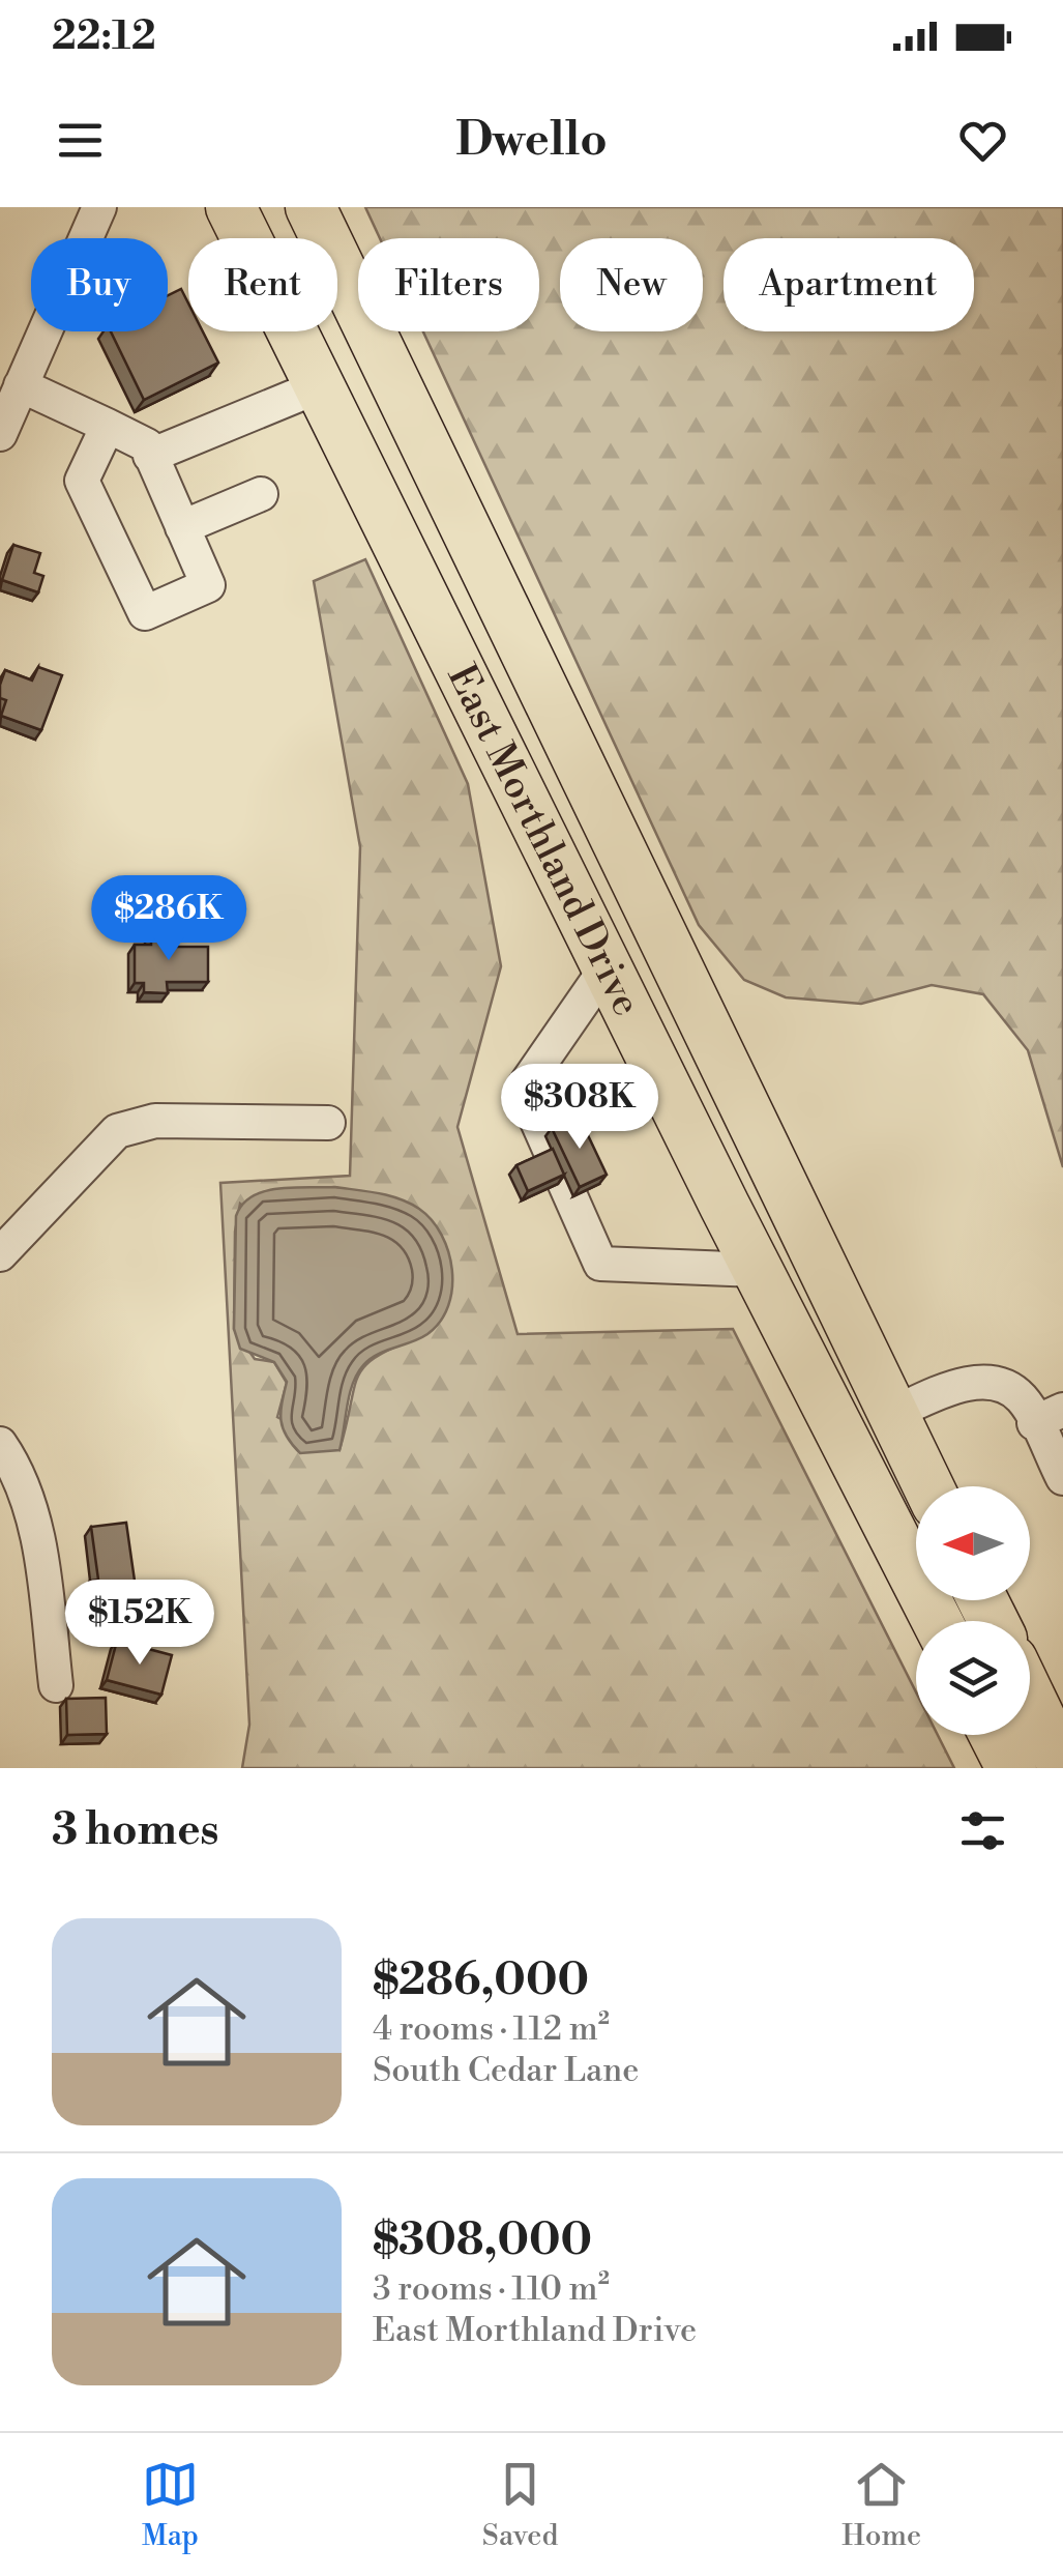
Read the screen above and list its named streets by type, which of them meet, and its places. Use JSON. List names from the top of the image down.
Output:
{
  "streets": {
    "highway": ["East Morthland Drive"]
  },
  "north": "left",
  "page": {
    "status": "22:12",
    "header": "Dwello",
    "chip": [
      "Buy",
      "Rent",
      "Filters",
      "New",
      "Apartment"
    ],
    "price": ["$286K", "$308K", "$152K"],
    "heading": "3 homes",
    "list": [
      {
        "name": "$286,000",
        "note": "4 rooms · 112 m² · South Cedar Lane"
      },
      {
        "name": "$308,000",
        "note": "3 rooms · 110 m² · East Morthland Drive"
      }
    ],
    "tabs": ["Map", "Saved", "Home"]
  }
}
